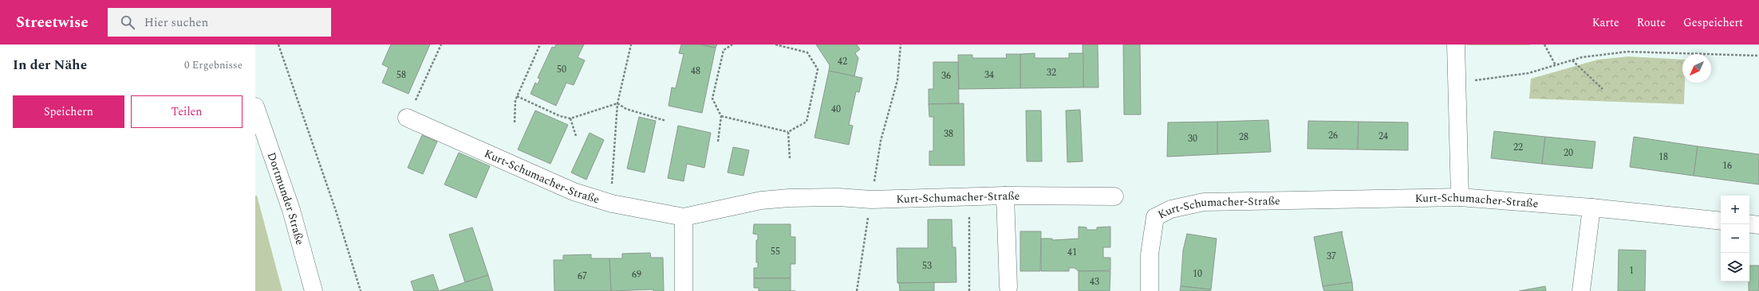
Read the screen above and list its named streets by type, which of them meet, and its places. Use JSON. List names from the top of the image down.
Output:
{
  "streets": {
    "street": ["Kurt-Schumacher-Straße", "Dortmunder Straße"]
  },
  "house_numbers": [
    "42",
    "50",
    "48",
    "32",
    "58",
    "34",
    "36",
    "40",
    "38",
    "26",
    "24",
    "28",
    "30",
    "22",
    "20",
    "18",
    "16",
    "55",
    "41",
    "37",
    "53",
    "1",
    "10",
    "69",
    "67",
    "43"
  ],
  "north": "bottom left",
  "page": {
    "header": "Streetwise",
    "search": "Hier suchen",
    "nav": ["Karte", "Route", "Gespeichert"],
    "heading": ["In der Nähe", "0 Ergebnisse"],
    "buttons": ["Speichern", "Teilen"],
    "map_buttons": ["+", "−"]
  }
}
